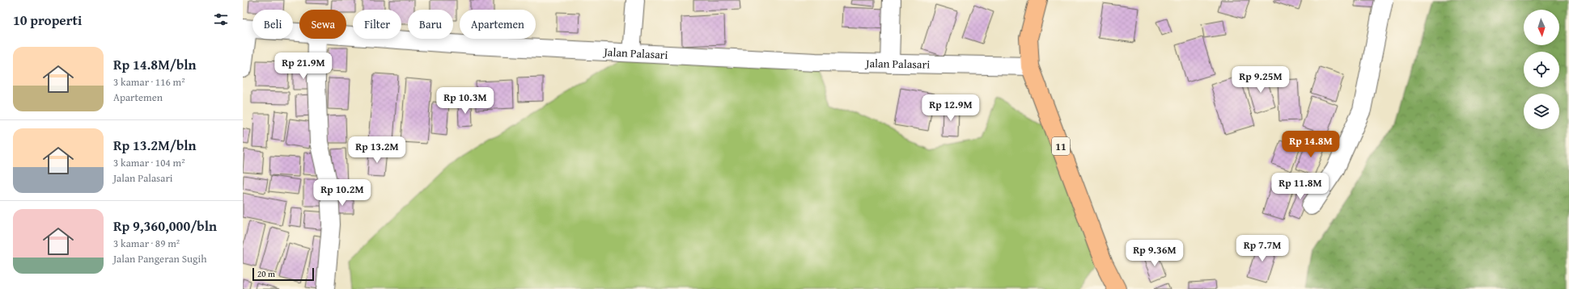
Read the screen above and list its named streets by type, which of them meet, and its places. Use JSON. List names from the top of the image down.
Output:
{
  "streets": {
    "highway": ["11"],
    "street": ["Jalan Palasari"]
  },
  "crossings": [
    ["Jalan Palasari", "11"]
  ],
  "scale_bar": "20 m",
  "north": "bottom",
  "page": {
    "heading": "10 properti",
    "chip": [
      "Beli",
      "Sewa",
      "Filter",
      "Baru",
      "Apartemen"
    ],
    "list": [
      {
        "name": "Rp 14.8M/bln",
        "note": "3 kamar · 116 m² · Apartemen"
      },
      {
        "name": "Rp 13.2M/bln",
        "note": "3 kamar · 104 m² · Jalan Palasari"
      },
      {
        "name": "Rp 9,360,000/bln",
        "note": "3 kamar · 89 m² · Jalan Pangeran Sugih"
      }
    ],
    "price": [
      "Rp 21.9M",
      "Rp 9.25M",
      "Rp 10.3M",
      "Rp 12.9M",
      "Rp 14.8M",
      "Rp 13.2M",
      "Rp 11.8M",
      "Rp 10.2M",
      "Rp 7.7M",
      "Rp 9.36M"
    ],
    "scale": "20 m"
  }
}
